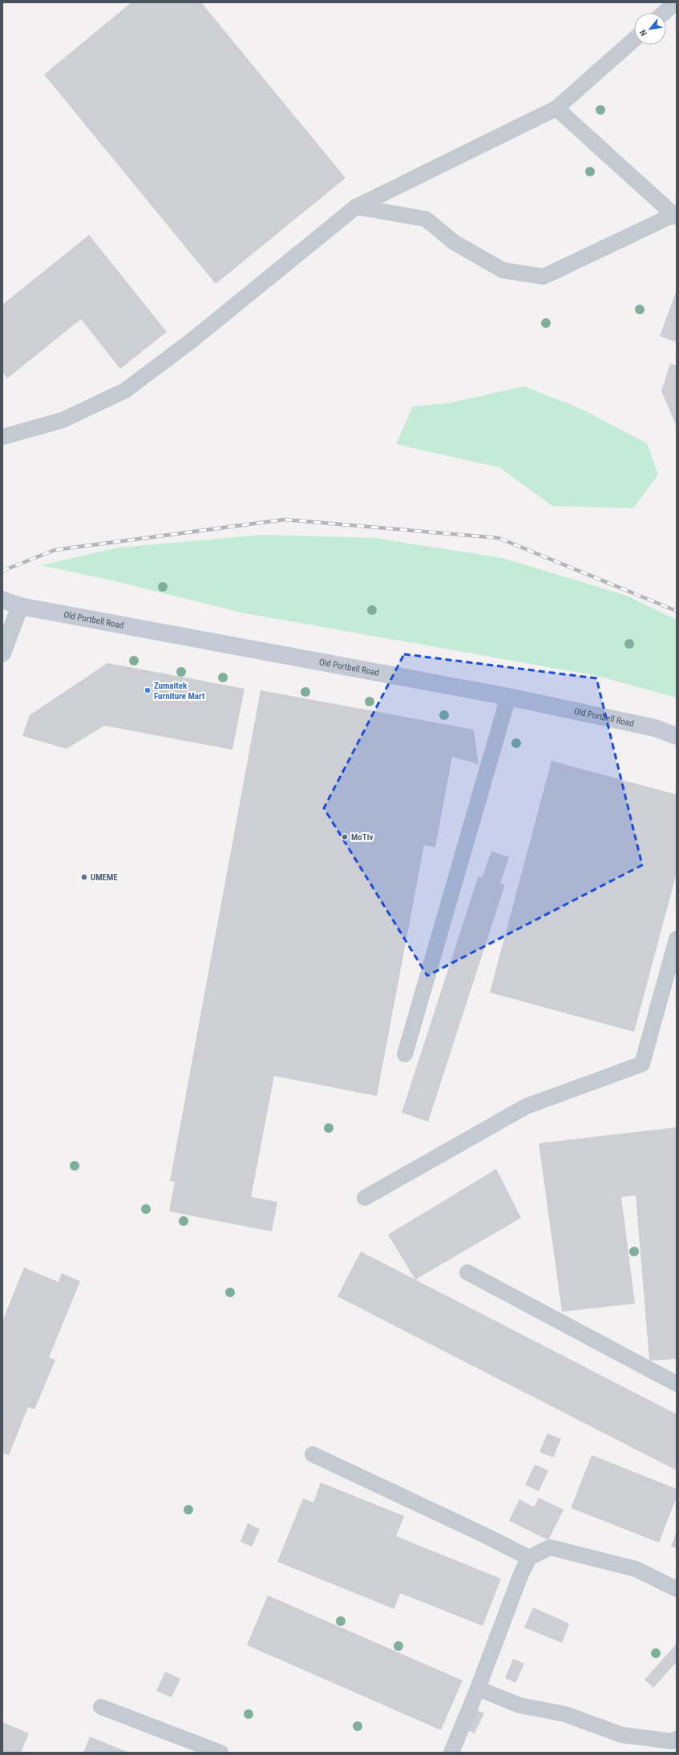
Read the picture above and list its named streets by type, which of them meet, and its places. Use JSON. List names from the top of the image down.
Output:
{
  "streets": {
    "main road": ["Old Portbell Road"]
  },
  "places": ["Zumaitek Furniture Mart", "MoTiv", "UMEME"],
  "north": "bottom left"
}
